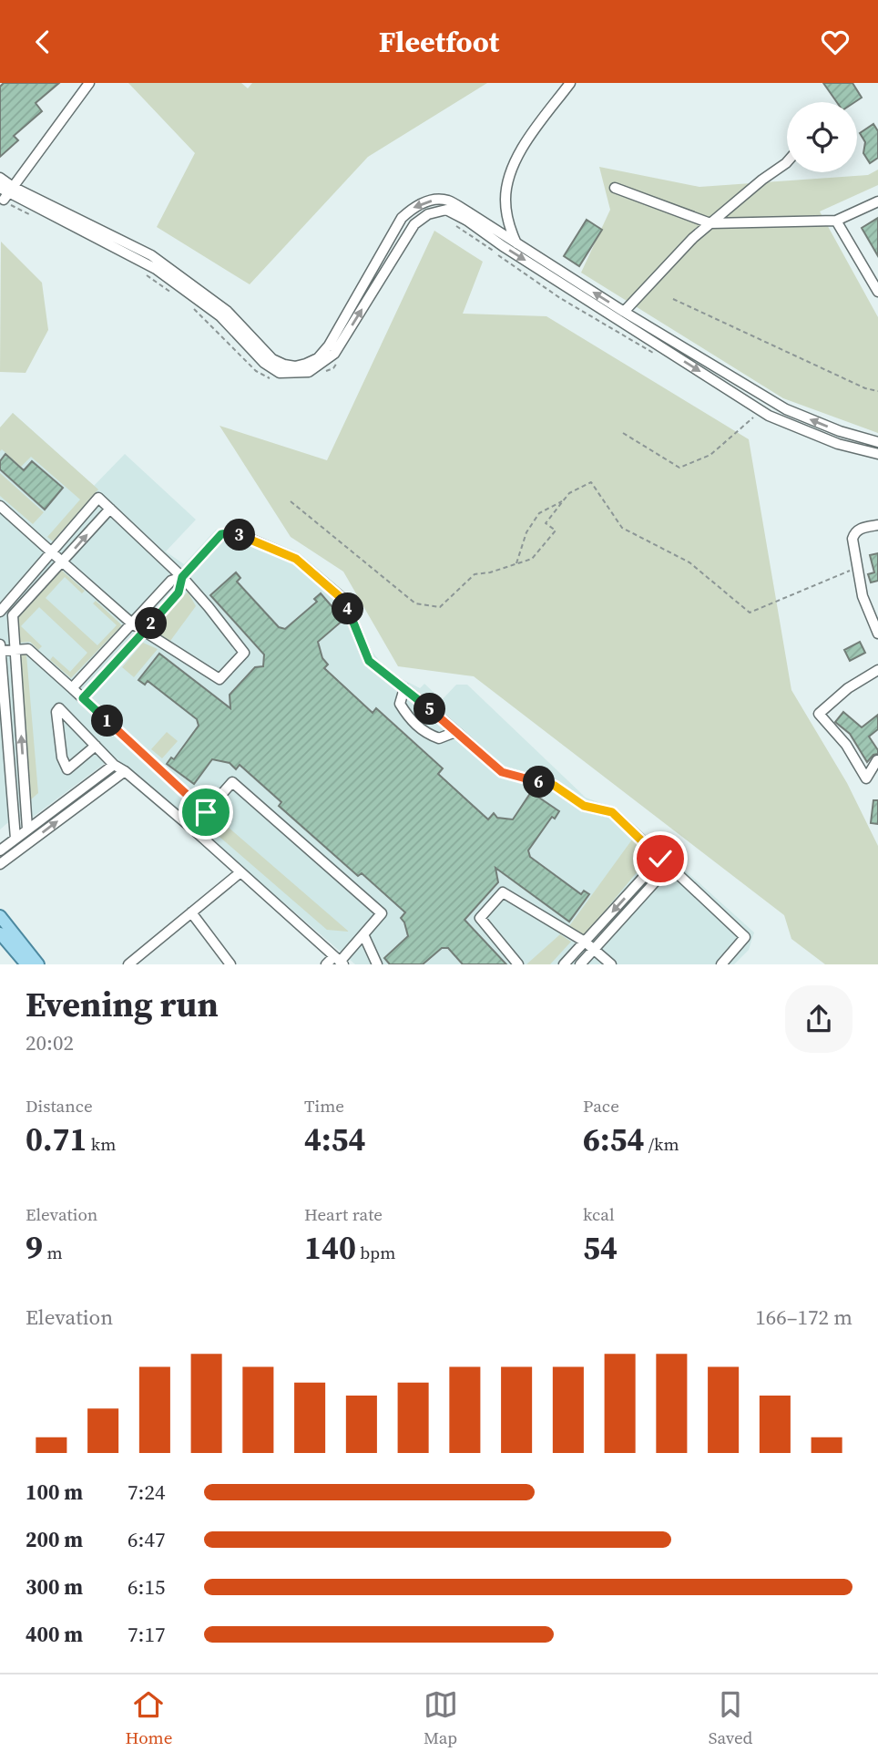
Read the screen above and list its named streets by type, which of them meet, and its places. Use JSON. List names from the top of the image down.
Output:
{
  "page": {
    "header": "Fleetfoot",
    "pins": [
      "3",
      "4",
      "2",
      "5",
      "1",
      "6"
    ],
    "heading": ["Evening run", "20:02"],
    "stats": [
      ["Distance", "0.71 km"],
      ["Time", "4:54"],
      ["Pace", "6:54 /km"],
      ["Elevation", "9 m"],
      ["Heart rate", "140 bpm"],
      ["kcal", "54"]
    ],
    "chart": ["Elevation", "166–172 m"],
    "list": [
      {
        "name": "100 m",
        "note": "7:24"
      },
      {
        "name": "200 m",
        "note": "6:47"
      },
      {
        "name": "300 m",
        "note": "6:15"
      },
      {
        "name": "400 m",
        "note": "7:17"
      }
    ],
    "tabs": ["Home", "Map", "Saved"]
  }
}
